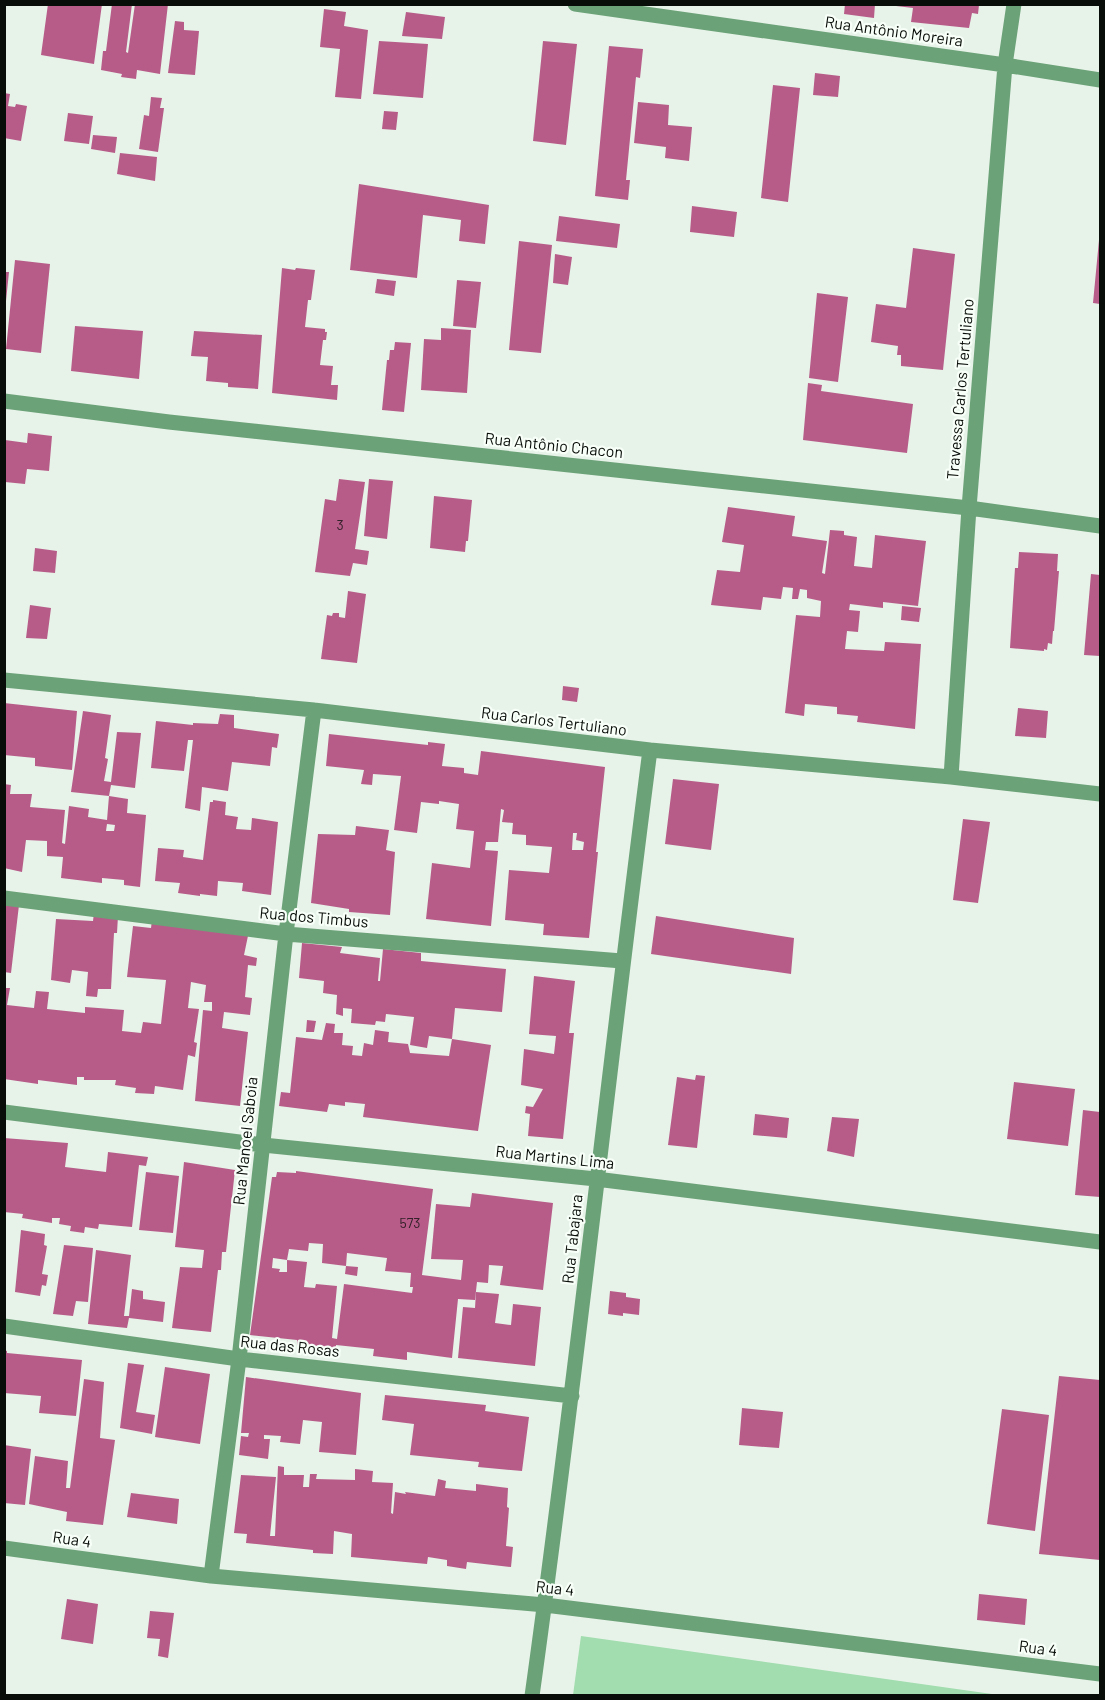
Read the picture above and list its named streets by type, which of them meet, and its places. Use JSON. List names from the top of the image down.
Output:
{
  "streets": {
    "street": [
      "Rua Antônio Moreira",
      "Travessa Carlos Tertuliano",
      "Rua Antônio Chacon",
      "Rua Carlos Tertuliano",
      "Rua dos Timbus",
      "Rua Manoel Saboia",
      "Rua Martins Lima",
      "Rua Tabajara",
      "Rua das Rosas",
      "Rua 4"
    ]
  },
  "crossings": [
    ["Rua Antônio Moreira", "Travessa Carlos Tertuliano"],
    ["Travessa Carlos Tertuliano", "Rua Antônio Chacon"],
    ["Travessa Carlos Tertuliano", "Rua Carlos Tertuliano"],
    ["Rua Carlos Tertuliano", "Rua Manoel Saboia"],
    ["Rua Carlos Tertuliano", "Rua Tabajara"],
    ["Rua dos Timbus", "Rua Manoel Saboia"],
    ["Rua dos Timbus", "Rua Tabajara"],
    ["Rua Manoel Saboia", "Rua Martins Lima"],
    ["Rua Manoel Saboia", "Rua das Rosas"],
    ["Rua Manoel Saboia", "Rua 4"],
    ["Rua Martins Lima", "Rua Tabajara"],
    ["Rua Tabajara", "Rua das Rosas"],
    ["Rua Tabajara", "Rua 4"]
  ],
  "house_numbers": ["3", "573"]
}
